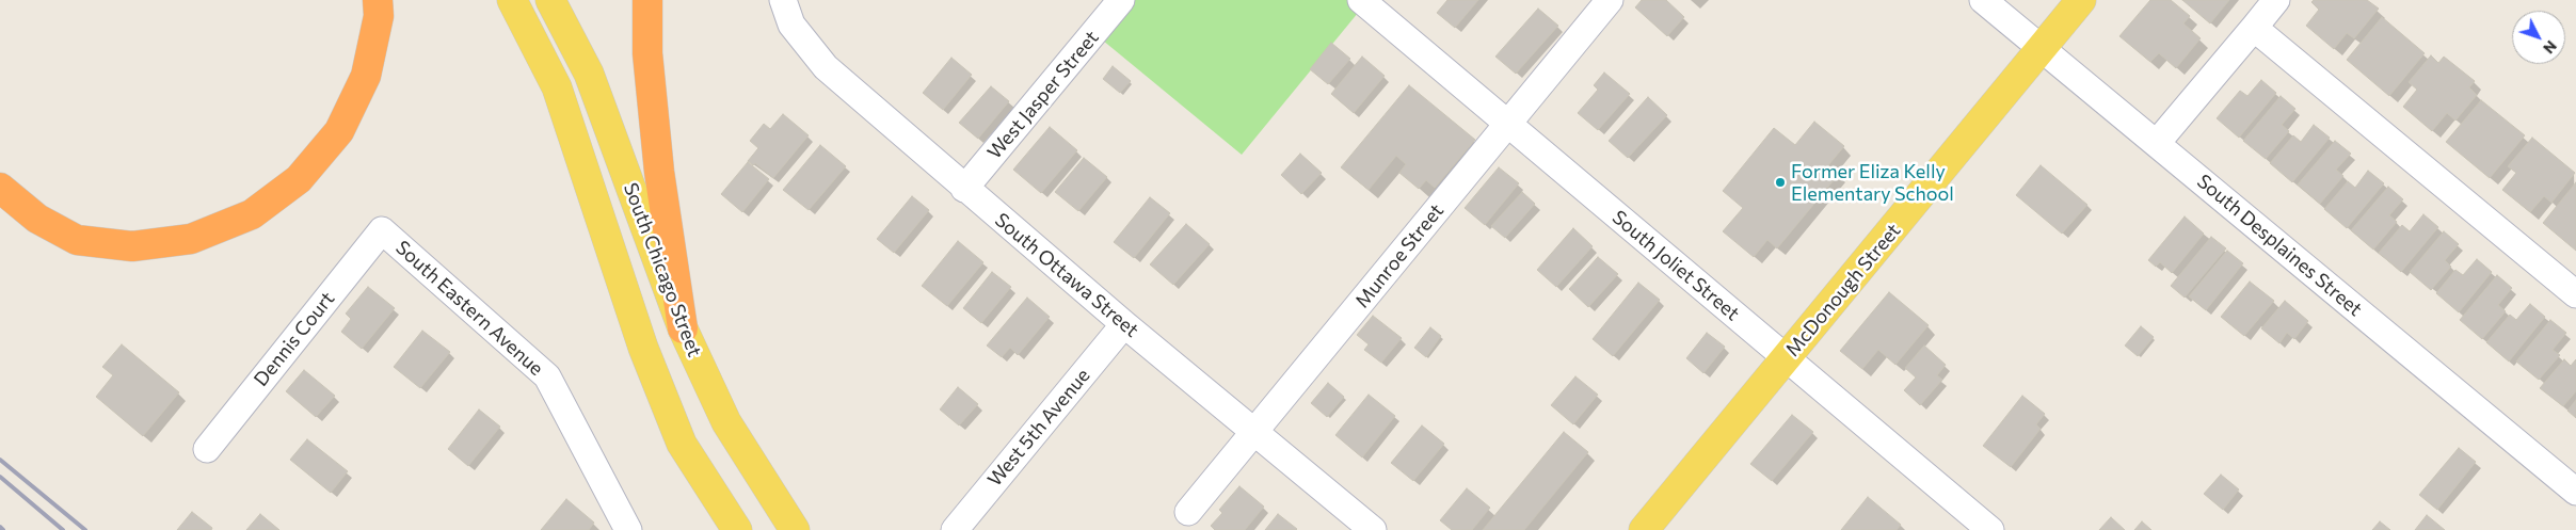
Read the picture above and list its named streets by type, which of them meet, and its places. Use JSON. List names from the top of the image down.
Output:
{
  "streets": {
    "main road": ["South Chicago Street", "McDonough Street"],
    "street": [
      "West Jasper Street",
      "South Desplaines Street",
      "Munroe Street",
      "South Joliet Street",
      "South Ottawa Street",
      "South Eastern Avenue",
      "Dennis Court",
      "West 5th Avenue"
    ]
  },
  "crossings": [
    ["West Jasper Street", "South Ottawa Street"],
    ["South Desplaines Street", "McDonough Street"],
    ["Munroe Street", "South Joliet Street"],
    ["Munroe Street", "South Ottawa Street"],
    ["South Joliet Street", "McDonough Street"],
    ["South Ottawa Street", "West 5th Avenue"],
    ["South Eastern Avenue", "Dennis Court"]
  ],
  "places": ["Former Eliza Kelly Elementary School"],
  "north": "bottom right"
}
